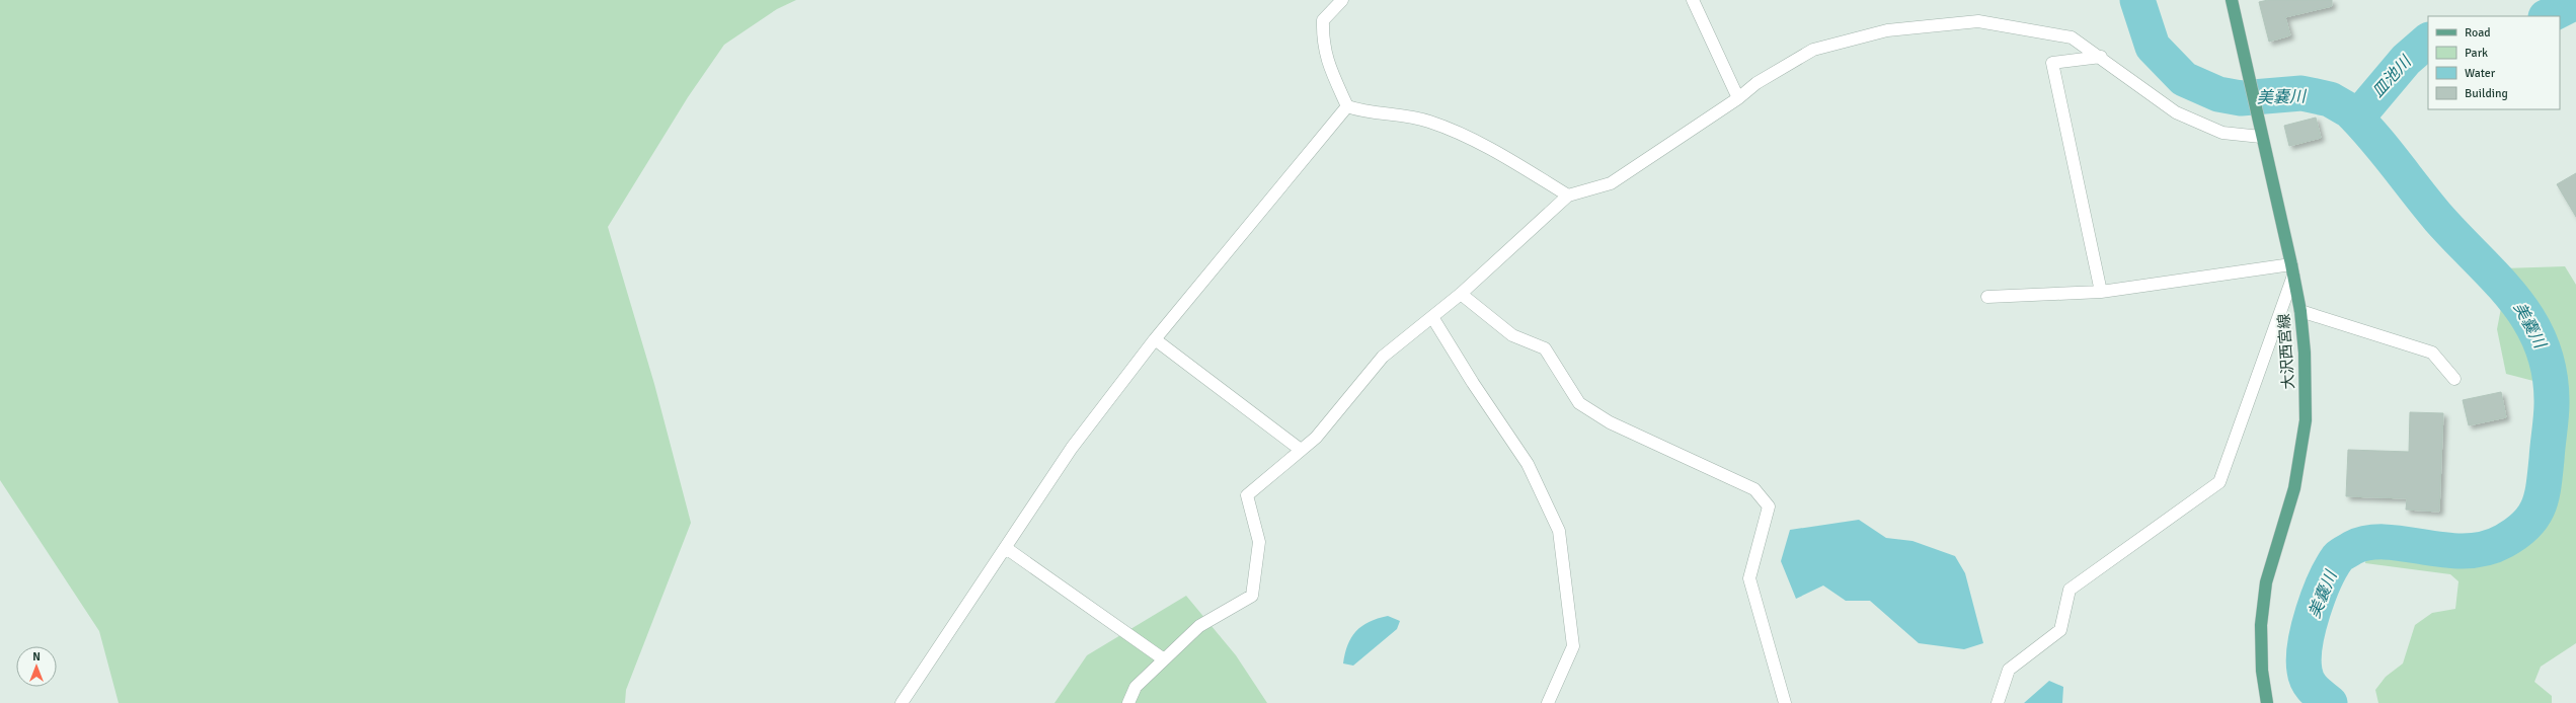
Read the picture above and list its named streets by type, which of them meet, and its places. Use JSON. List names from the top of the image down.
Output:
{
  "streets": {
    "main road": ["大沢西宮線"]
  },
  "water": ["皿池川", "美嚢川"],
  "legend": [
    "Road",
    "Park",
    "Water",
    "Building"
  ],
  "north": "top"
}
